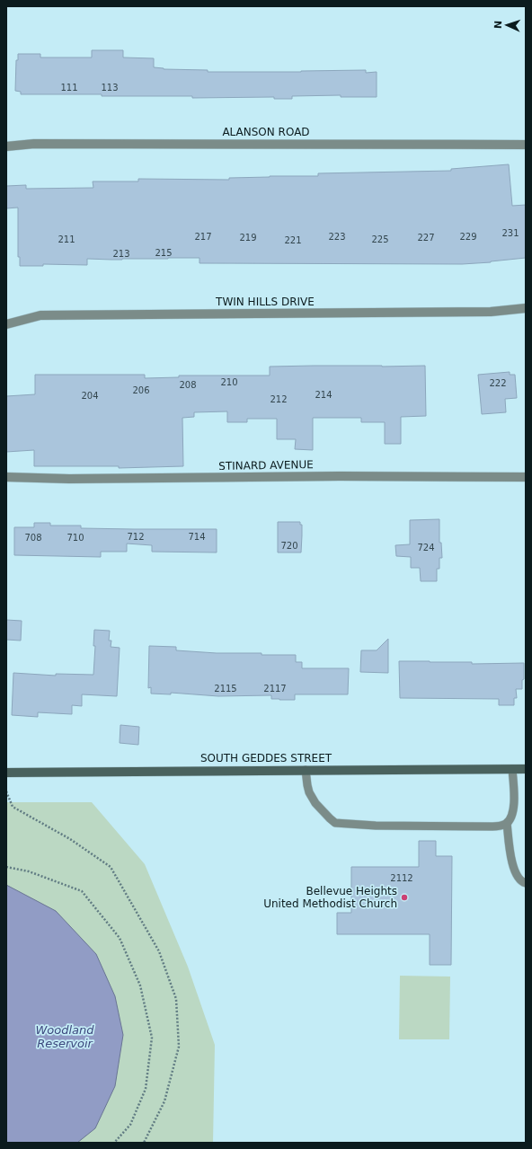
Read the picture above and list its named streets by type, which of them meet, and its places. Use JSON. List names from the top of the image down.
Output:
{
  "streets": {
    "main road": ["SOUTH GEDDES STREET"],
    "street": ["ALANSON ROAD", "TWIN HILLS DRIVE", "STINARD AVENUE"]
  },
  "water": ["Woodland Reservoir"],
  "places": ["Bellevue Heights United Methodist Church"],
  "house_numbers": [
    "111",
    "113",
    "231",
    "217",
    "223",
    "229",
    "219",
    "227",
    "211",
    "225",
    "221",
    "215",
    "213",
    "210",
    "222",
    "208",
    "206",
    "214",
    "204",
    "212",
    "712",
    "714",
    "708",
    "710",
    "720",
    "724",
    "2115",
    "2117",
    "2112"
  ],
  "north": "left"
}
